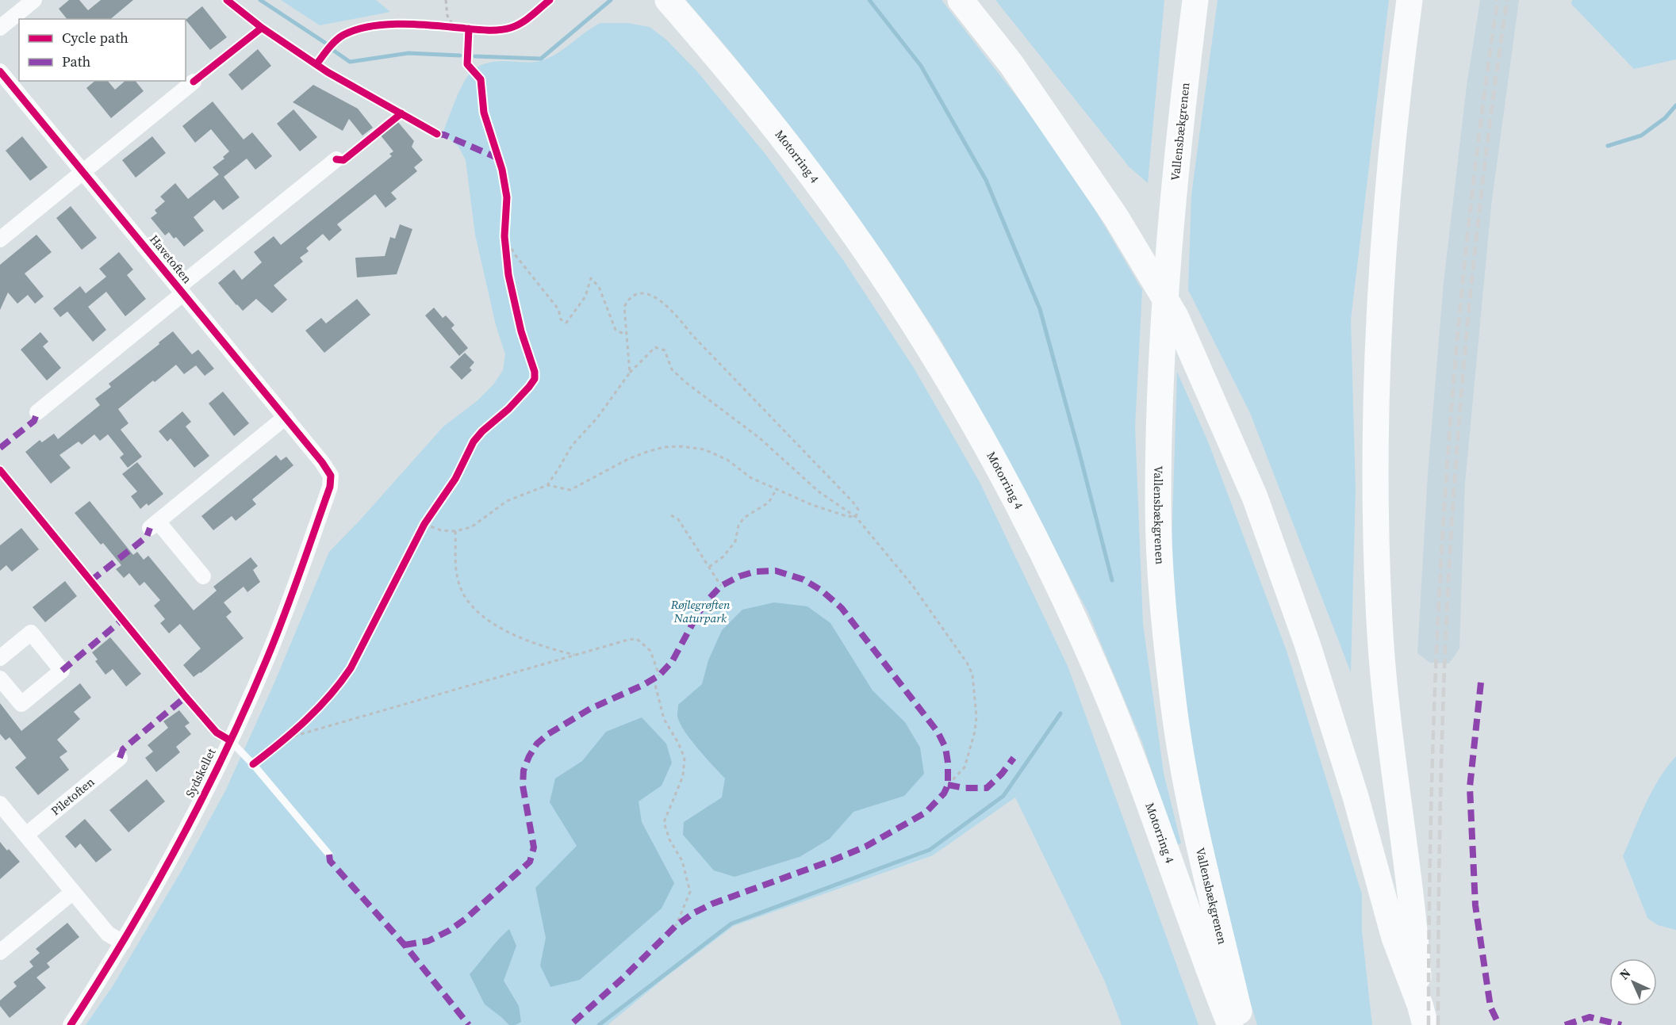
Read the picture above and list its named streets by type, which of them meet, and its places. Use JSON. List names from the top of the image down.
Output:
{
  "streets": {
    "highway": ["Vallensbækgrenen", "Motorring 4"],
    "street": ["Havetoften", "Sydskellet", "Piletoften"]
  },
  "crossings": [
    ["Havetoften", "Sydskellet"]
  ],
  "parks": ["Røjlegrøften Naturpark"],
  "legend": ["Cycle path", "Path"],
  "north": "top left"
}
